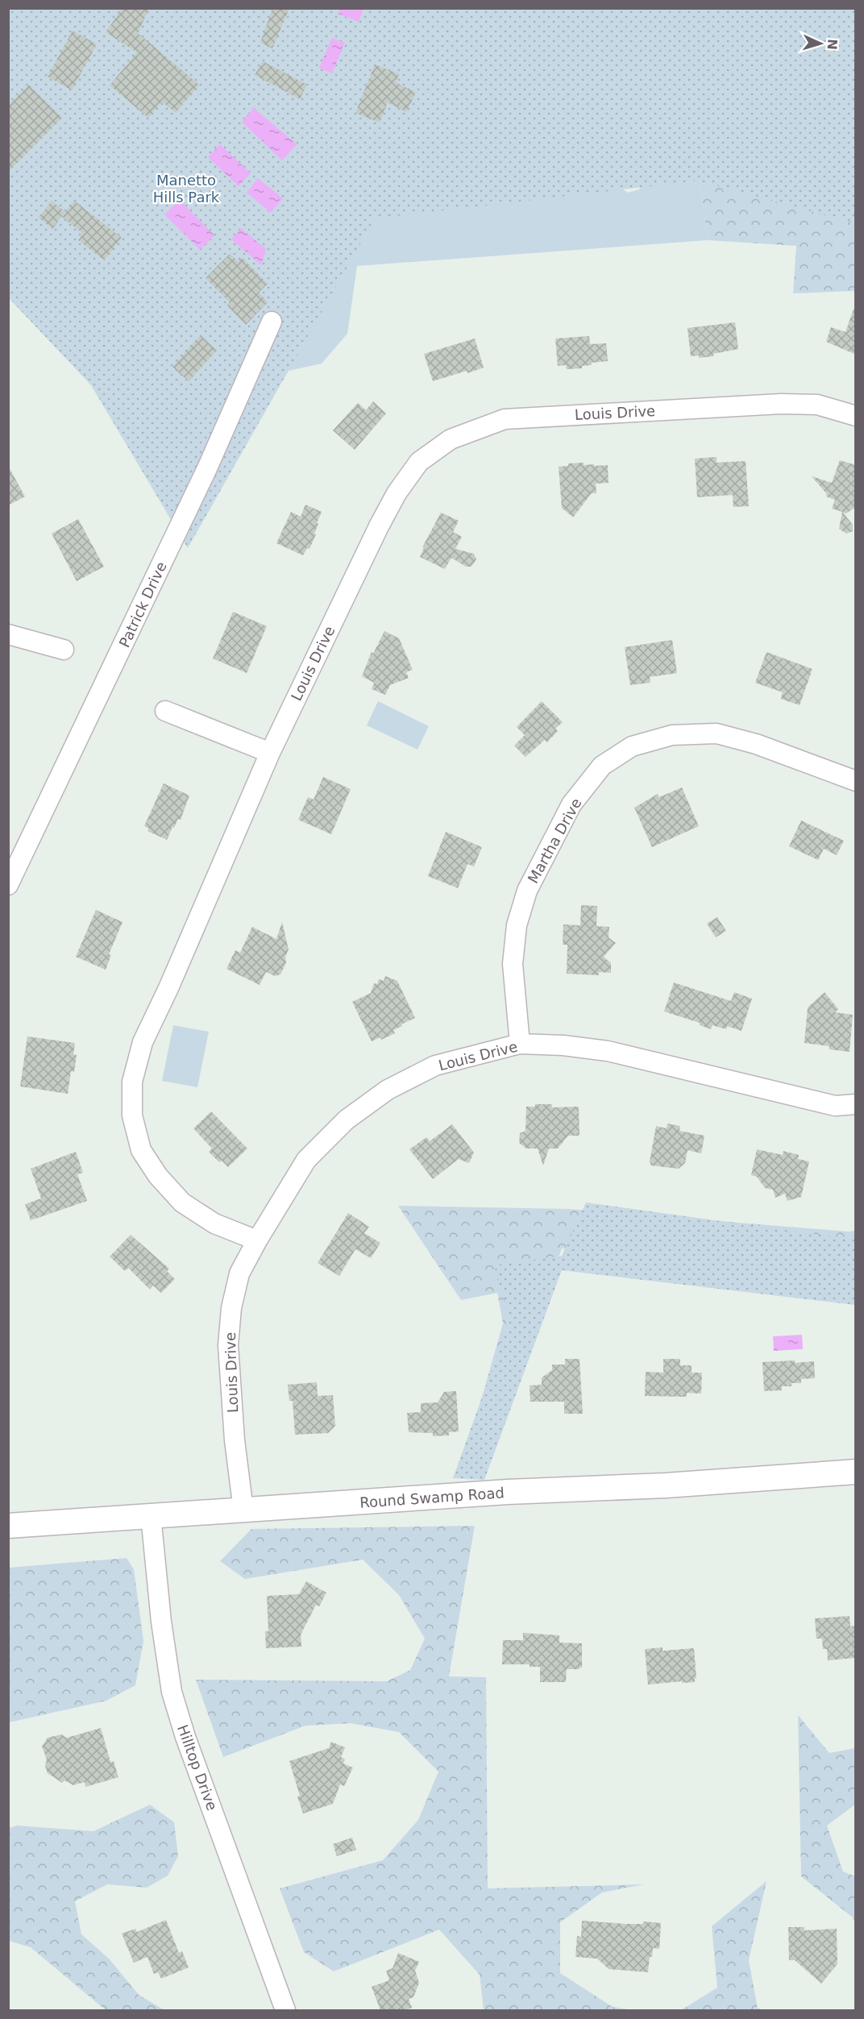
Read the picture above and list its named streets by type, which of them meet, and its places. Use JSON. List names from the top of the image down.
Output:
{
  "streets": {
    "street": [
      "Louis Drive",
      "Patrick Drive",
      "Martha Drive",
      "Round Swamp Road",
      "Hilltop Drive"
    ]
  },
  "crossings": [
    ["Louis Drive", "Martha Drive"],
    ["Louis Drive", "Round Swamp Road"],
    ["Round Swamp Road", "Hilltop Drive"]
  ],
  "parks": ["Manetto Hills Park"],
  "north": "right"
}
